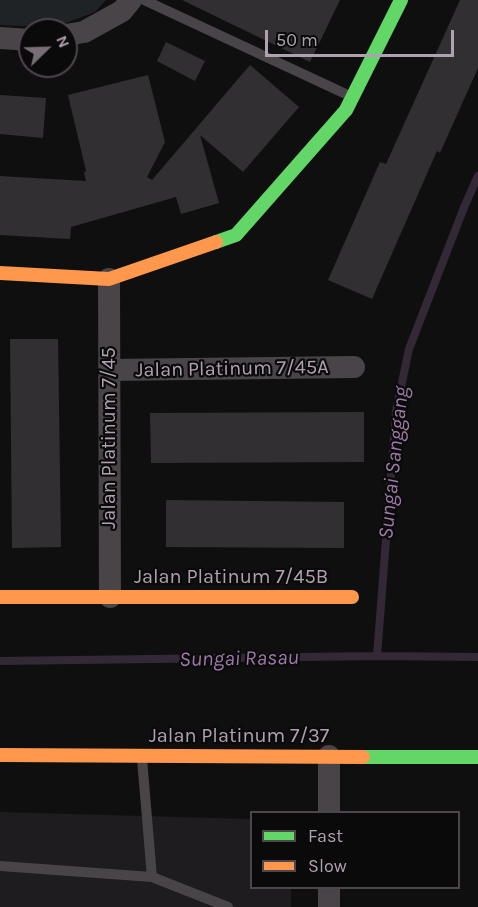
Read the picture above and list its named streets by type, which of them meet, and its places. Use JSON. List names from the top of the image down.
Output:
{
  "streets": {
    "street": [
      "Jalan Platinum 7/45A",
      "Jalan Platinum 7/45",
      "Jalan Platinum 7/45B",
      "Jalan Platinum 7/37"
    ]
  },
  "crossings": [
    ["Jalan Platinum 7/45A", "Jalan Platinum 7/45"],
    ["Jalan Platinum 7/45", "Jalan Platinum 7/45B"]
  ],
  "water": ["Sungai Sanggang", "Sungai Rasau"],
  "legend": ["Fast", "Slow"],
  "scale_bar": "50 m",
  "north": "top right"
}
